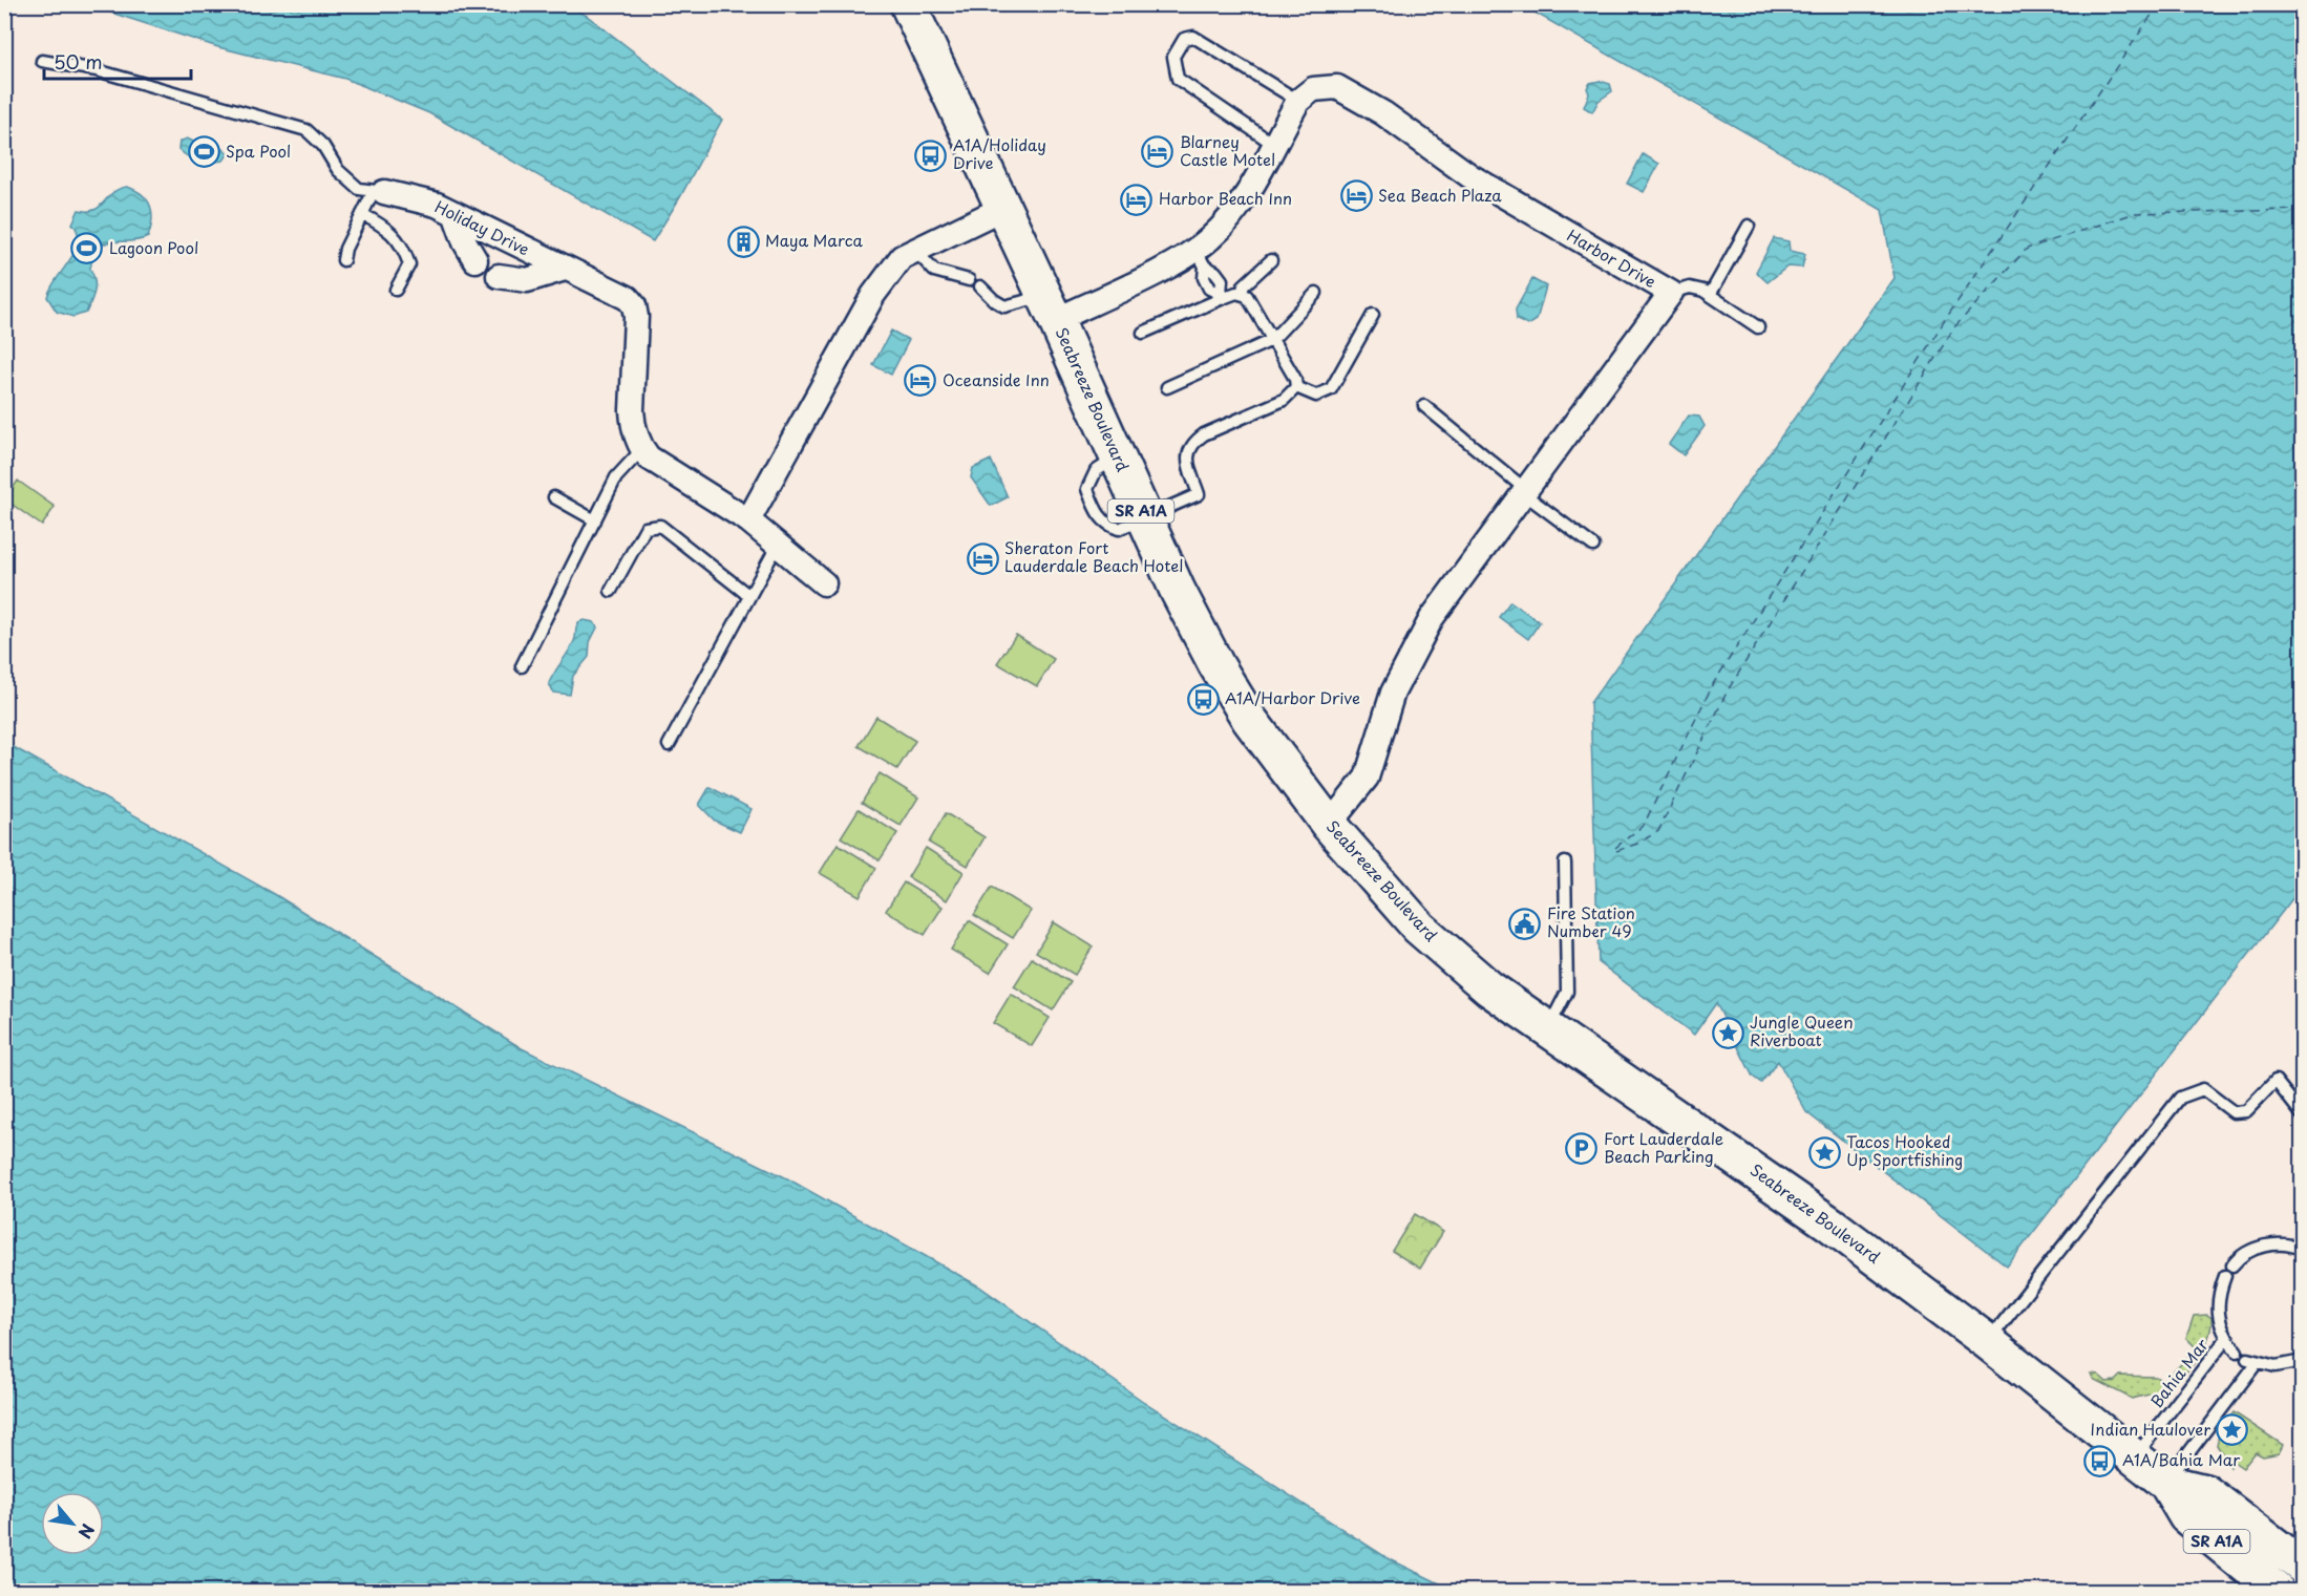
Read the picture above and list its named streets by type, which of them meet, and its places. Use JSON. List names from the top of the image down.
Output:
{
  "streets": {
    "main road": ["Seabreeze Boulevard", "SR A1A"],
    "street": ["Holiday Drive", "Harbor Drive"],
    "lane": ["Bahia Mar"]
  },
  "crossings": [
    ["Harbor Drive", "Seabreeze Boulevard"],
    ["Seabreeze Boulevard", "SR A1A"],
    ["Seabreeze Boulevard", "Bahia Mar"]
  ],
  "places": {
    "sports": ["Spa Pool", "Lagoon Pool"],
    "hotel": [
      "Blarney Castle Motel",
      "Sea Beach Plaza",
      "Harbor Beach Inn",
      "Oceanside Inn",
      "Sheraton Fort Lauderdale Beach Hotel"
    ],
    "bus stop": ["A1A/Holiday Drive", "A1A/Harbor Drive", "A1A/Bahia Mar"],
    "building": ["Maya Marca"],
    "public building": ["Fire Station Number 49"],
    "place": ["Jungle Queen Riverboat", "Tacos Hooked Up Sportfishing", "Indian Haulover"],
    "parking": ["Fort Lauderdale Beach Parking"]
  },
  "scale_bar": "50 m",
  "north": "bottom right"
}
